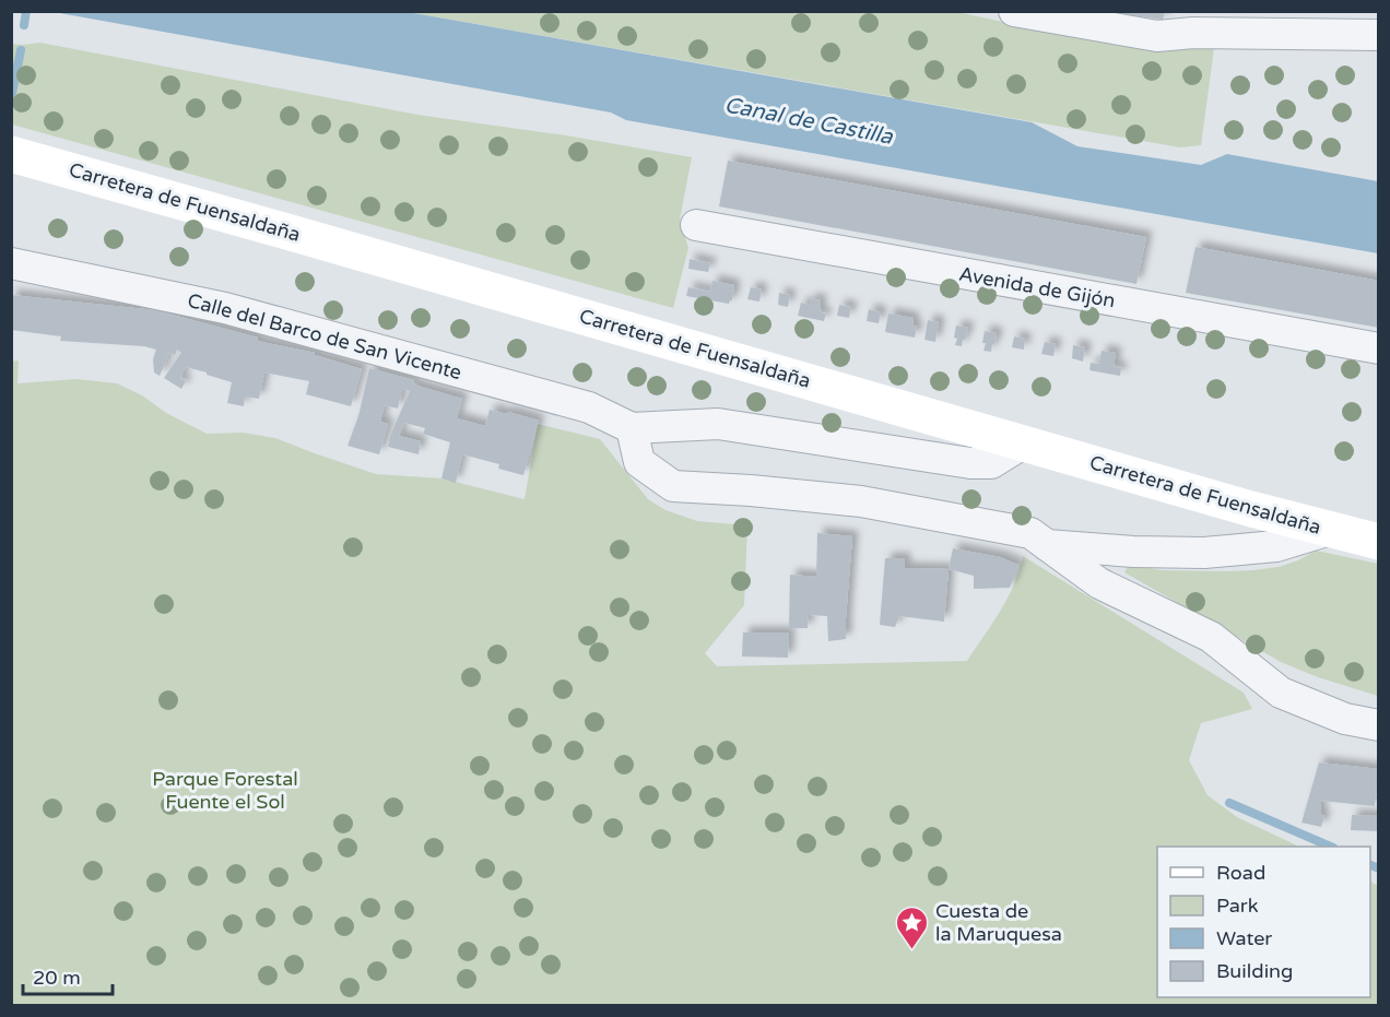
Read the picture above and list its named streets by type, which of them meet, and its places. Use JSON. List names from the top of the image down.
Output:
{
  "streets": {
    "main road": ["Carretera de Fuensaldaña"],
    "street": ["Avenida de Gijón", "Calle del Barco de San Vicente"]
  },
  "crossings": [
    ["Carretera de Fuensaldaña", "Calle del Barco de San Vicente"]
  ],
  "water": ["Canal de Castilla"],
  "parks": ["Parque Forestal Fuente el Sol"],
  "places": {
    "place": ["Cuesta de la Maruquesa"]
  },
  "legend": [
    "Road",
    "Park",
    "Water",
    "Building"
  ],
  "scale_bar": "20 m"
}
